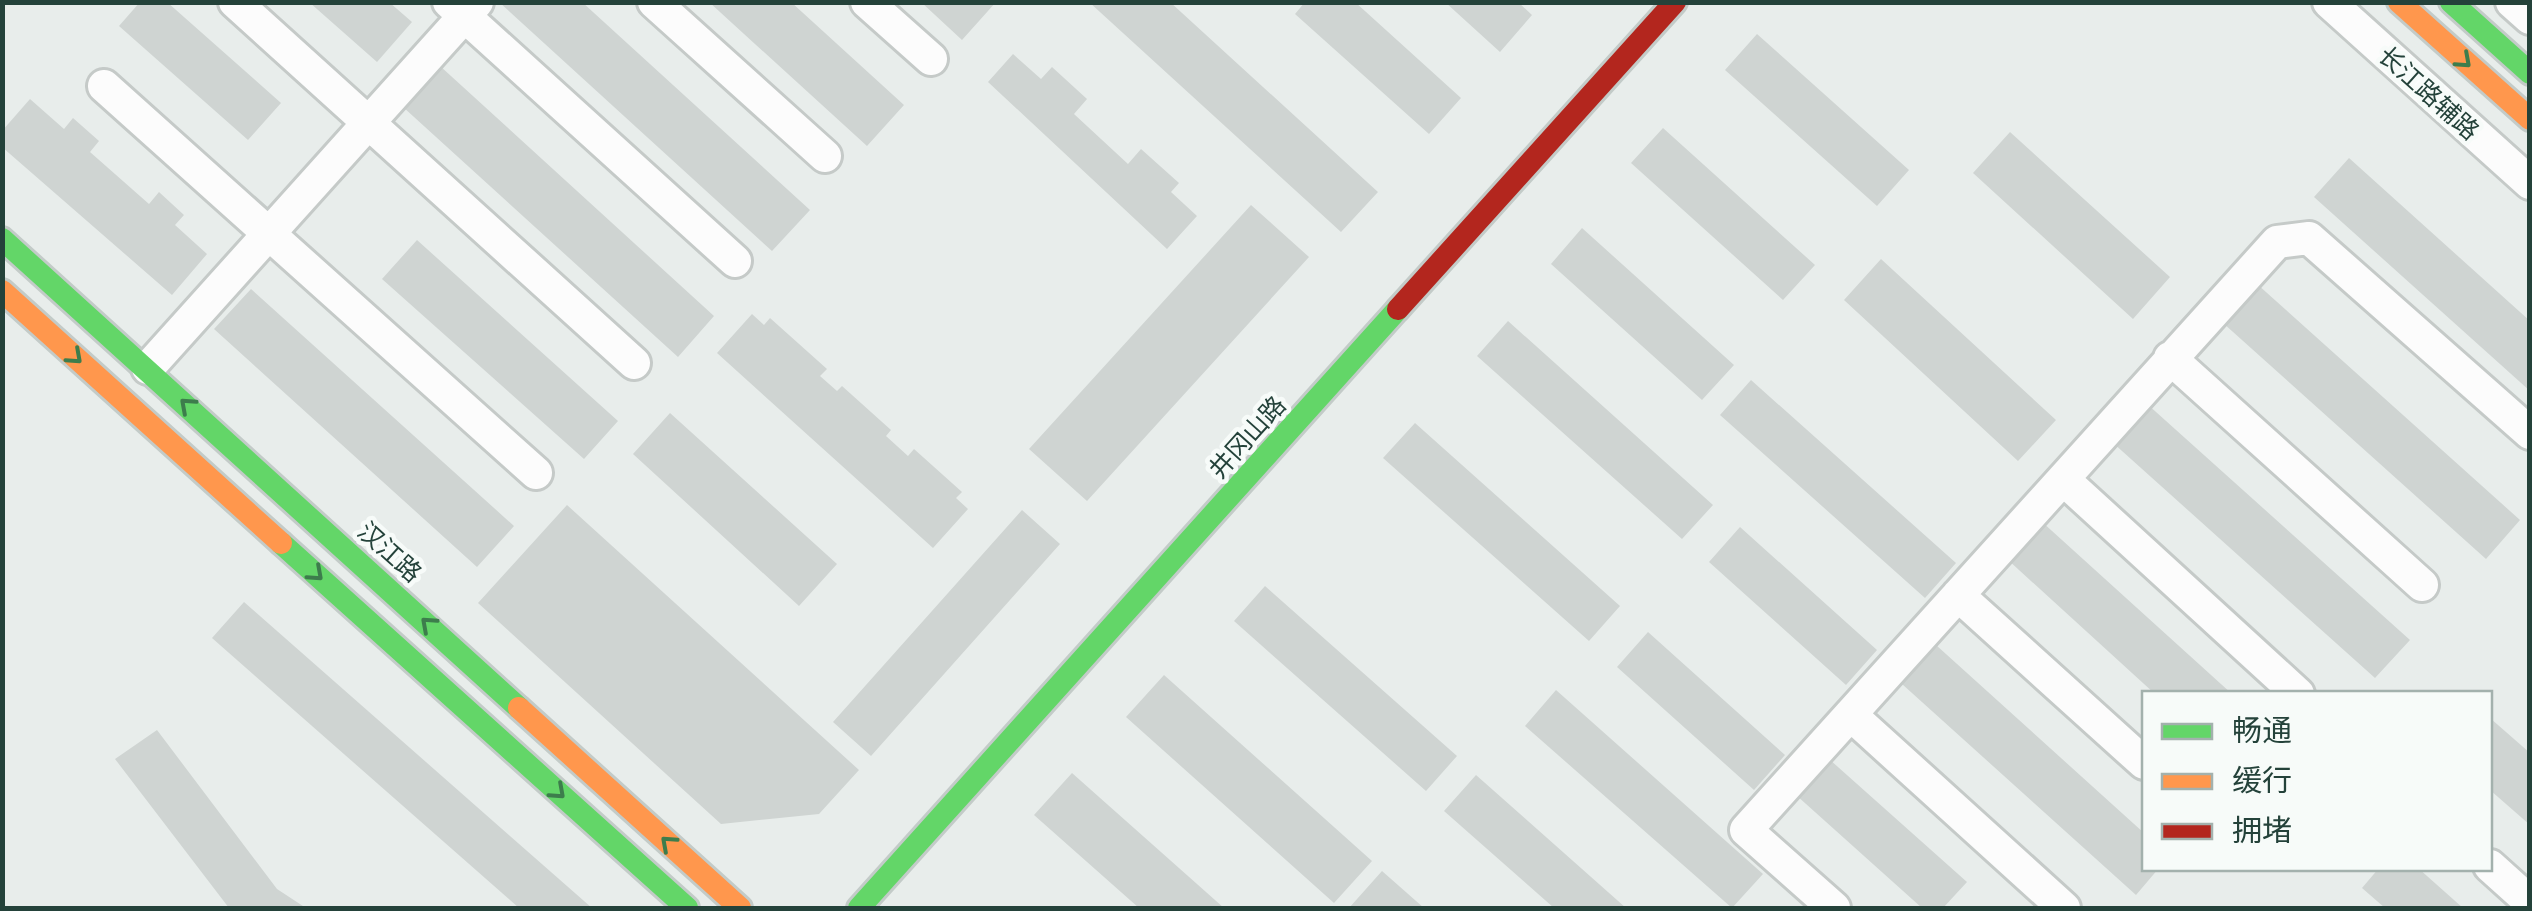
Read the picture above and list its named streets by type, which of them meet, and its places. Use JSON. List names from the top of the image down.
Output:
{
  "streets": {
    "street": ["长江路辅路", "井冈山路", "汉江路"]
  },
  "legend": ["畅通", "缓行", "拥堵"]
}
